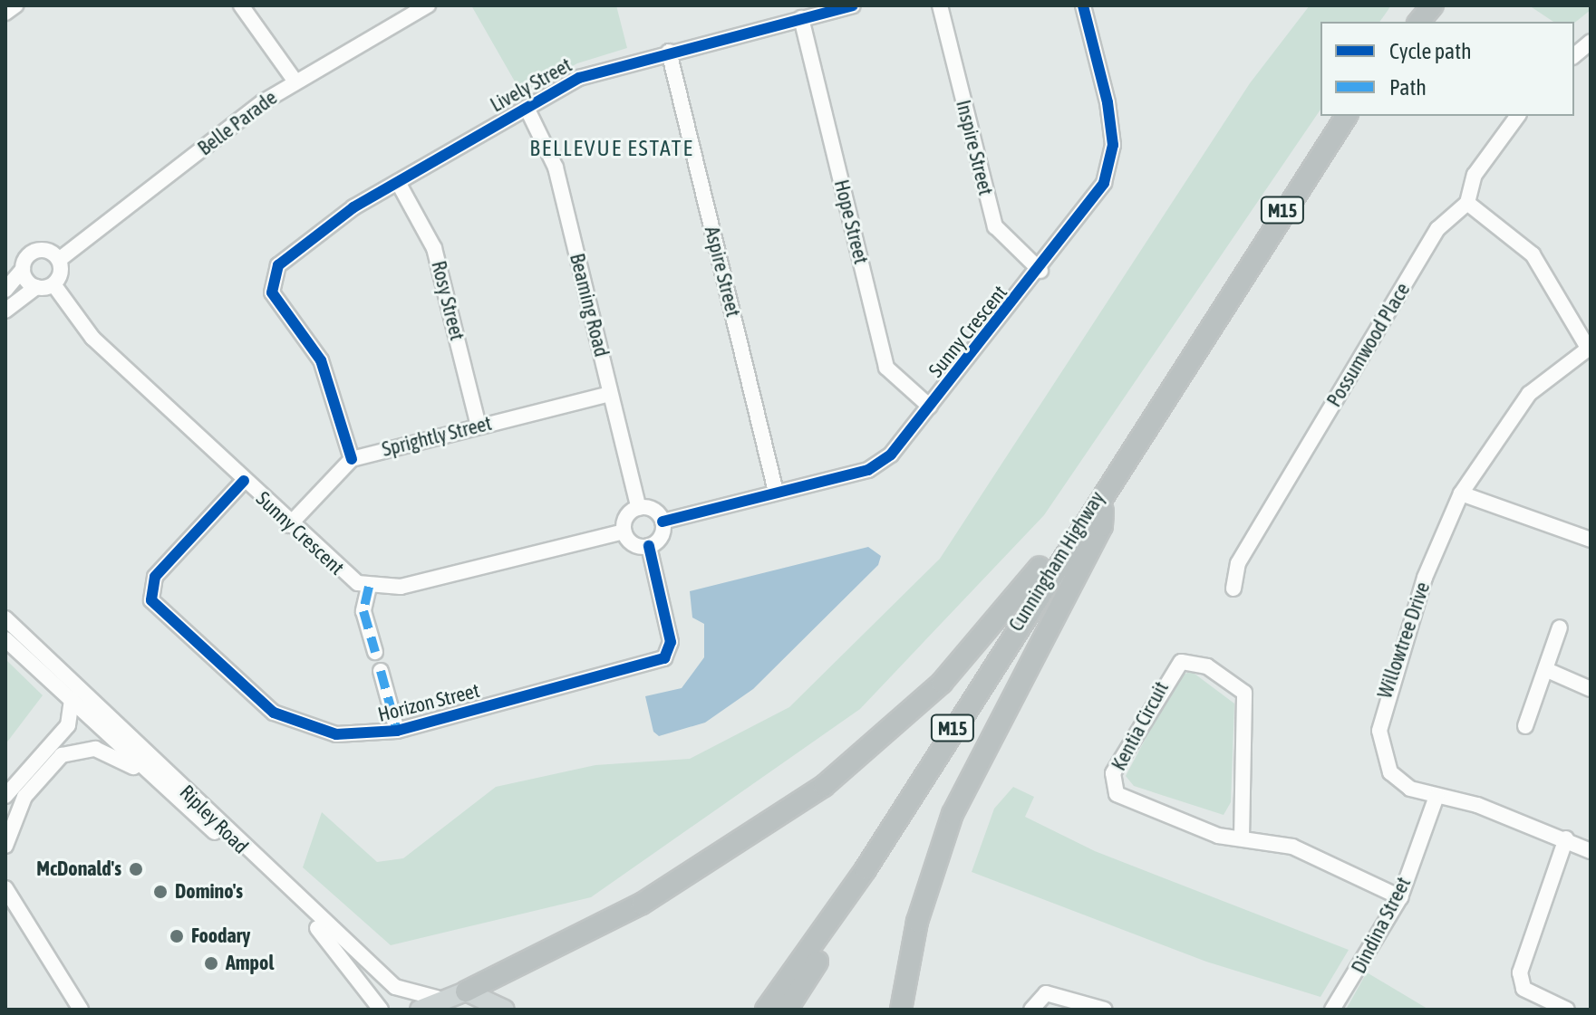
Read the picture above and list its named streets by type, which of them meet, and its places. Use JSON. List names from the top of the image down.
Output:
{
  "streets": {
    "highway": ["M15", "Cunningham Highway"],
    "street": [
      "Lively Street",
      "Belle Parade",
      "Inspire Street",
      "Hope Street",
      "Aspire Street",
      "Rosy Street",
      "Beaming Road",
      "Sunny Crescent",
      "Possumwood Place",
      "Sprightly Street",
      "Willowtree Drive",
      "Horizon Street",
      "Kentia Circuit",
      "Ripley Road",
      "Dindina Street"
    ]
  },
  "crossings": [
    ["Lively Street", "Hope Street"],
    ["Lively Street", "Aspire Street"],
    ["Lively Street", "Rosy Street"],
    ["Lively Street", "Beaming Road"],
    ["Lively Street", "Sprightly Street"],
    ["Inspire Street", "Sunny Crescent"],
    ["Hope Street", "Sunny Crescent"],
    ["Aspire Street", "Sunny Crescent"],
    ["Rosy Street", "Sprightly Street"],
    ["Beaming Road", "Sunny Crescent"],
    ["Beaming Road", "Sprightly Street"],
    ["Beaming Road", "Horizon Street"],
    ["Sunny Crescent", "Horizon Street"],
    ["Willowtree Drive", "Dindina Street"],
    ["Kentia Circuit", "Dindina Street"]
  ],
  "districts": ["BELLEVUE ESTATE"],
  "places": [
    "McDonald's",
    "Domino's",
    "Foodary",
    "Ampol"
  ],
  "legend": ["Cycle path", "Path"]
}
